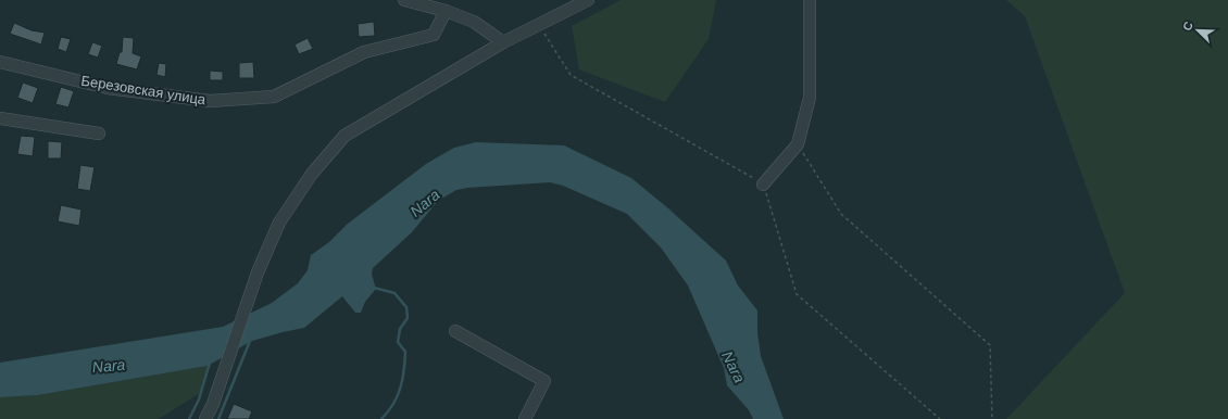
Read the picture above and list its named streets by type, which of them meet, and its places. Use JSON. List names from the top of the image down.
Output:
{
  "streets": {
    "street": ["Березовская улица"]
  },
  "water": ["Nara"],
  "north": "top left"
}
